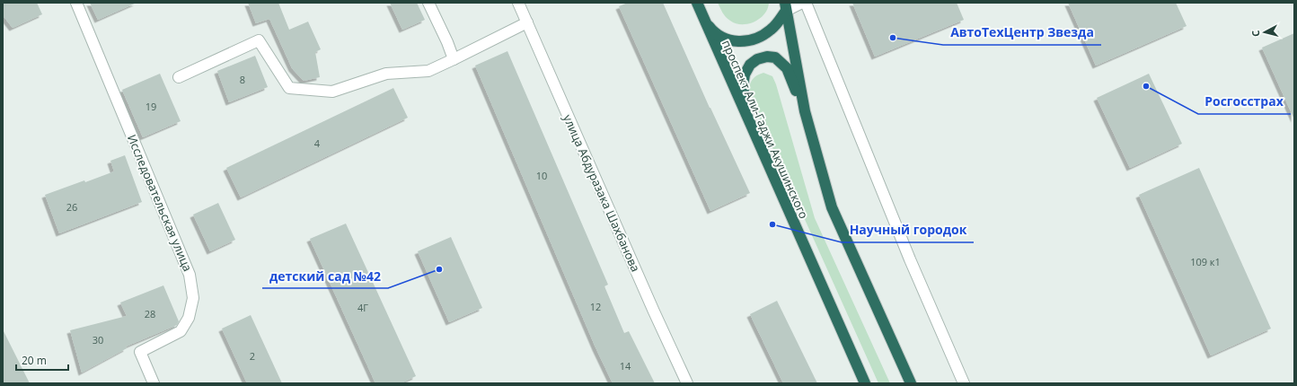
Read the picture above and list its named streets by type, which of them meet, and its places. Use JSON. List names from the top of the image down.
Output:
{
  "streets": {
    "highway": ["проспект Али-Гаджи Акушинского"],
    "street": ["улица Абдуразака Шахбанова", "Исследовательская улица"]
  },
  "places": [
    "АвтоТехЦентр Звезда",
    "Росгосстрах",
    "Научный городок",
    "детский сад №42"
  ],
  "house_numbers": [
    "8",
    "19",
    "4",
    "10",
    "26",
    "109 к1",
    "12",
    "4Г",
    "28",
    "30",
    "2",
    "14"
  ],
  "scale_bar": "20 m",
  "north": "left"
}
